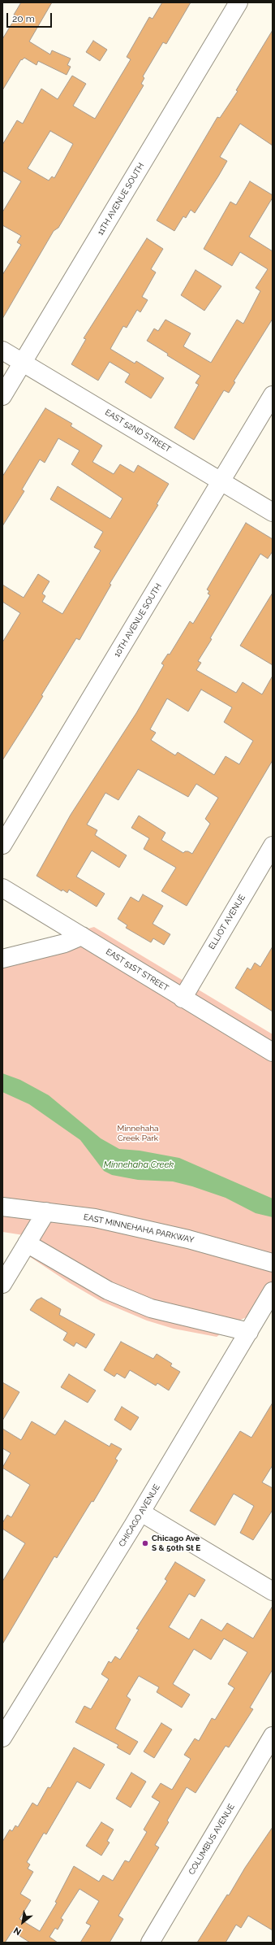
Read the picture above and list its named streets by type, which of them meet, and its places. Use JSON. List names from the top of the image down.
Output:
{
  "streets": {
    "street": [
      "11TH AVENUE SOUTH",
      "EAST 52ND STREET",
      "10TH AVENUE SOUTH",
      "ELLIOT AVENUE",
      "EAST 51ST STREET",
      "EAST MINNEHAHA PARKWAY",
      "CHICAGO AVENUE",
      "COLUMBUS AVENUE"
    ]
  },
  "crossings": [
    ["11TH AVENUE SOUTH", "EAST 52ND STREET"],
    ["EAST 52ND STREET", "10TH AVENUE SOUTH"],
    ["ELLIOT AVENUE", "EAST 51ST STREET"]
  ],
  "water": ["Minnehaha Creek"],
  "parks": ["Minnehaha Creek Park"],
  "places": ["Chicago Ave S & 50th St E"],
  "scale_bar": "20 m",
  "north": "bottom left"
}
